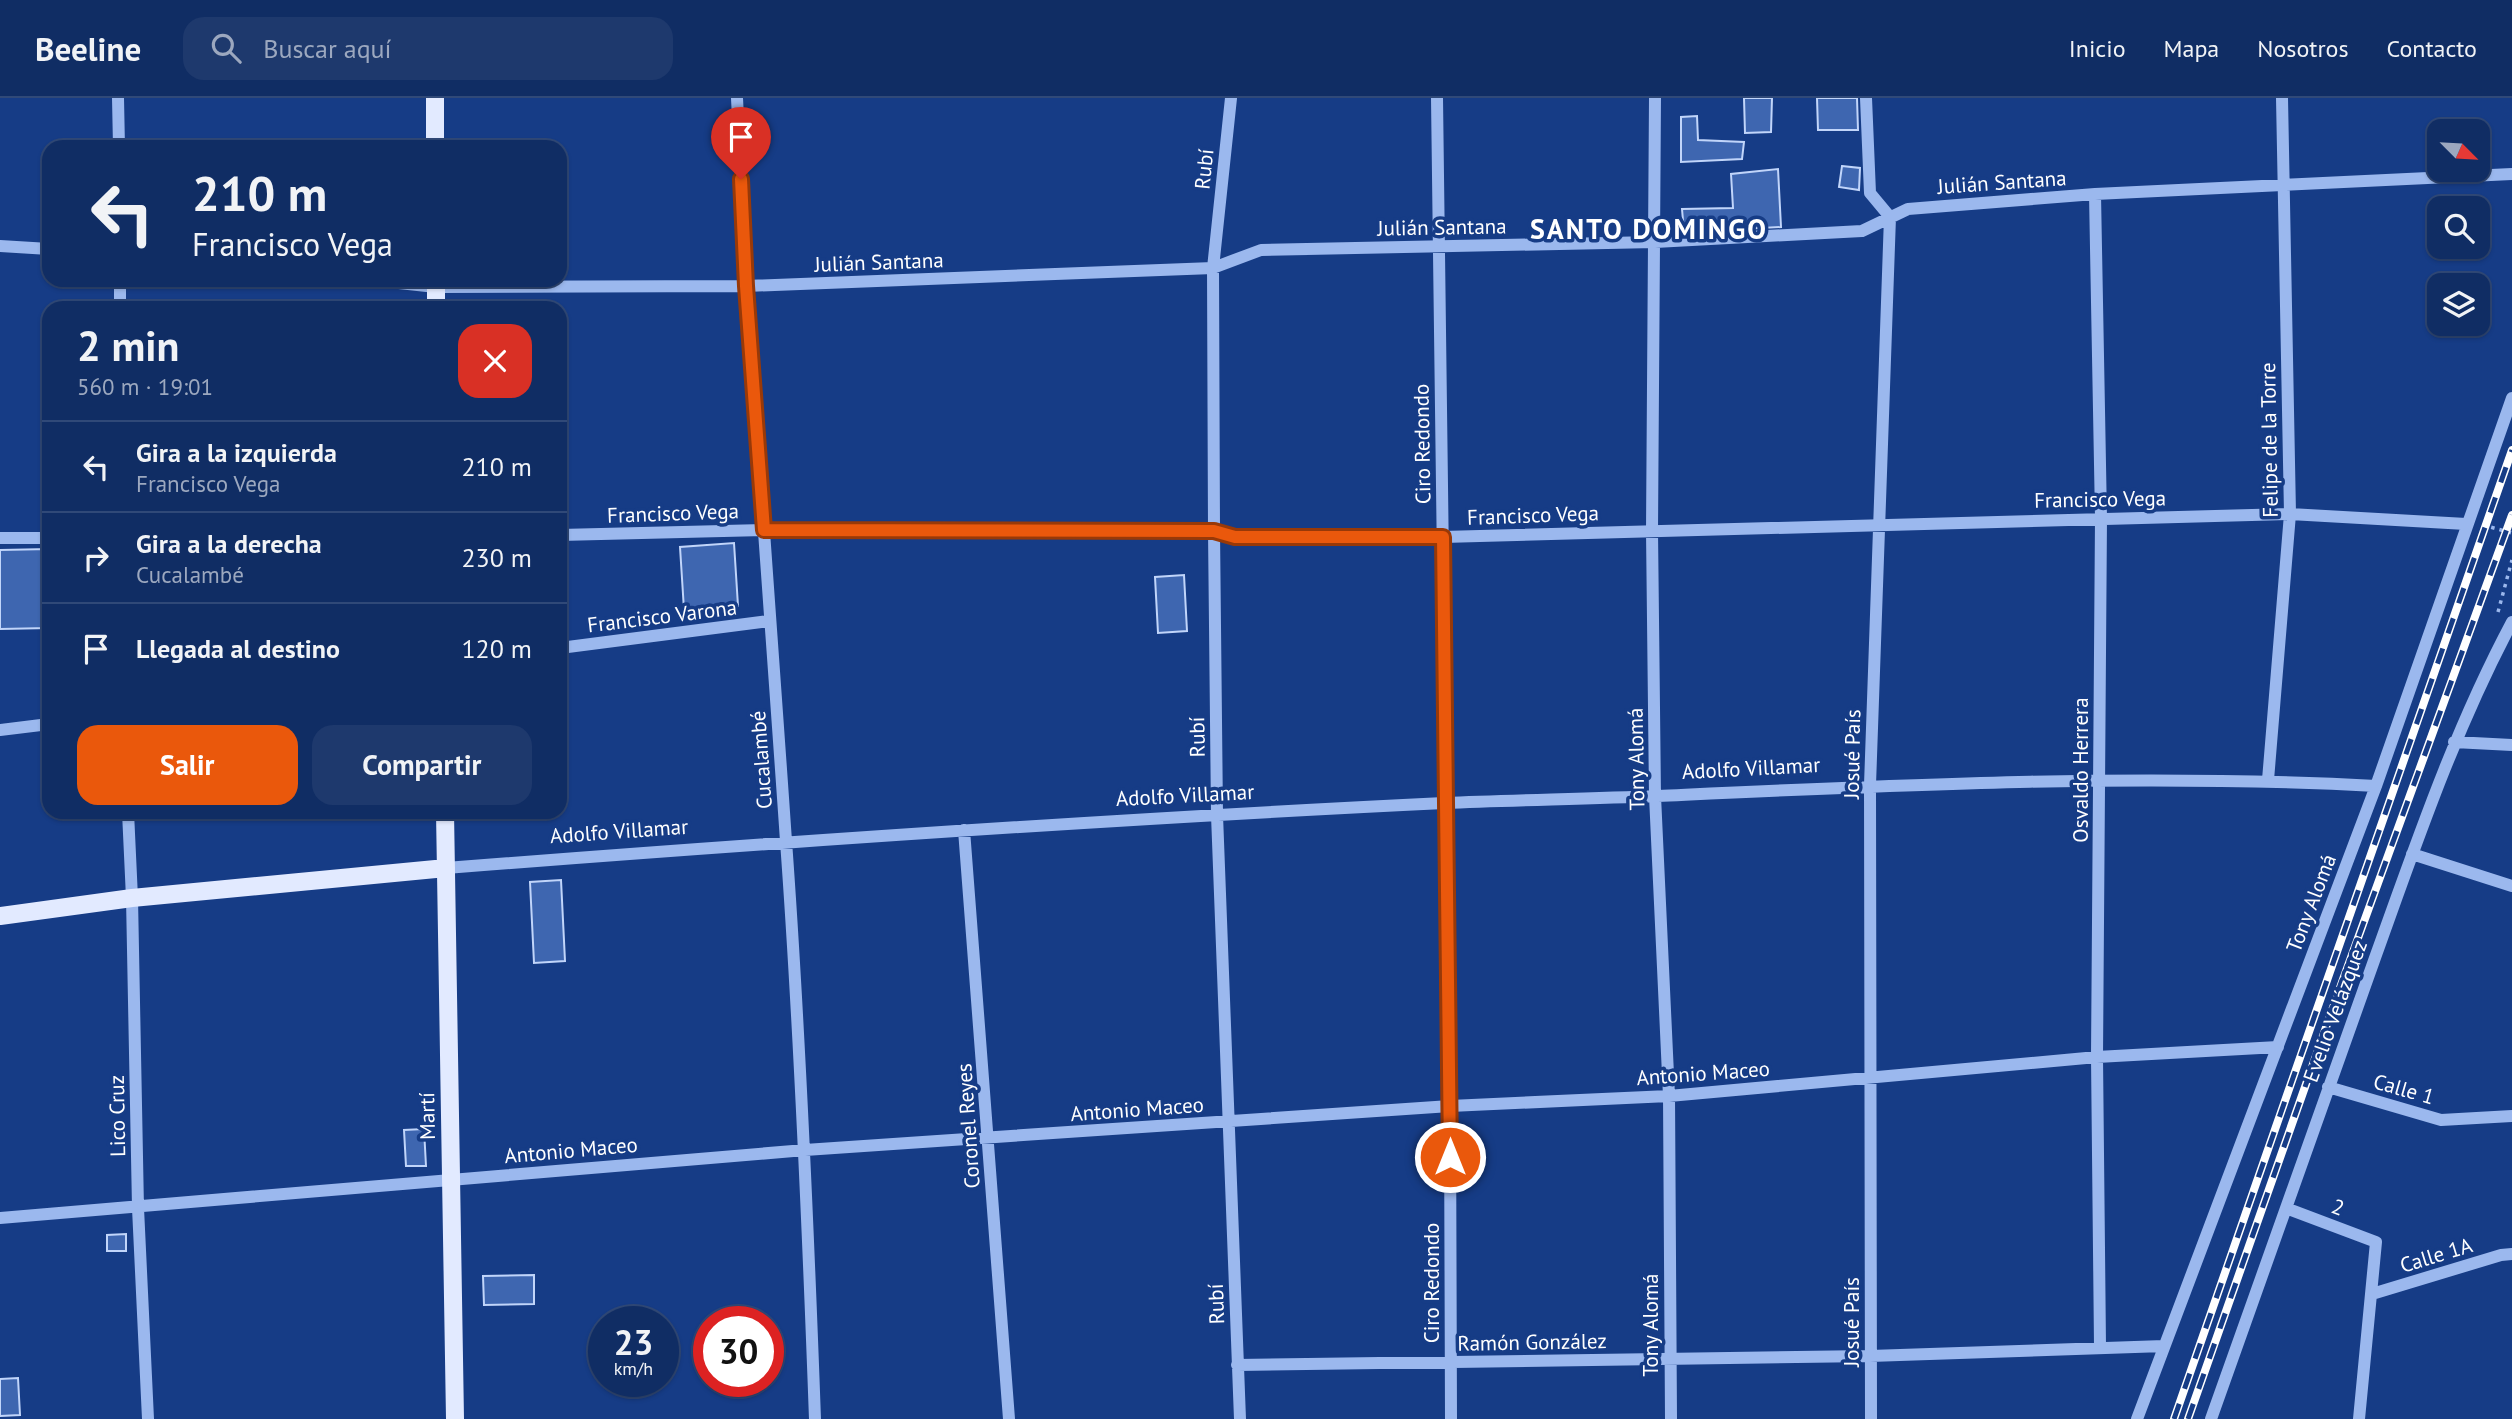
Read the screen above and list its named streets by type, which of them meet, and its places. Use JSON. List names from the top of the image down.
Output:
{
  "streets": {
    "main road": ["Adolfo Villamar", "Martí"],
    "street": [
      "Rubí",
      "Julián Santana",
      "Felipe de la Torre",
      "Ciro Redondo",
      "Francisco Vega",
      "Francisco Varona",
      "Josué País",
      "Tony Alomá",
      "Cucalambé",
      "Osvaldo Herrera",
      "Evelio Velázquez",
      "Antonio Maceo",
      "Calle 1",
      "Lico Cruz",
      "Coronel Reyes",
      "2",
      "Calle 1A",
      "Ramón González"
    ]
  },
  "crossings": [
    ["Rubí", "Julián Santana"],
    ["Rubí", "Francisco Vega"],
    ["Rubí", "Adolfo Villamar"],
    ["Rubí", "Antonio Maceo"],
    ["Rubí", "Ramón González"],
    ["Julián Santana", "Felipe de la Torre"],
    ["Julián Santana", "Ciro Redondo"],
    ["Julián Santana", "Josué País"],
    ["Julián Santana", "Tony Alomá"],
    ["Julián Santana", "Cucalambé"],
    ["Julián Santana", "Osvaldo Herrera"],
    ["Felipe de la Torre", "Francisco Vega"],
    ["Felipe de la Torre", "Adolfo Villamar"],
    ["Ciro Redondo", "Francisco Vega"],
    ["Ciro Redondo", "Adolfo Villamar"],
    ["Ciro Redondo", "Antonio Maceo"],
    ["Ciro Redondo", "Ramón González"],
    ["Francisco Vega", "Josué País"],
    ["Francisco Vega", "Tony Alomá"],
    ["Francisco Vega", "Cucalambé"],
    ["Francisco Vega", "Osvaldo Herrera"],
    ["Francisco Varona", "Cucalambé"],
    ["Josué País", "Adolfo Villamar"],
    ["Josué País", "Antonio Maceo"],
    ["Josué País", "Ramón González"],
    ["Tony Alomá", "Adolfo Villamar"],
    ["Tony Alomá", "Antonio Maceo"],
    ["Tony Alomá", "Ramón González"],
    ["Cucalambé", "Adolfo Villamar"],
    ["Cucalambé", "Antonio Maceo"],
    ["Adolfo Villamar", "Osvaldo Herrera"],
    ["Adolfo Villamar", "Lico Cruz"],
    ["Adolfo Villamar", "Martí"],
    ["Adolfo Villamar", "Coronel Reyes"],
    ["Osvaldo Herrera", "Antonio Maceo"],
    ["Osvaldo Herrera", "Ramón González"],
    ["Evelio Velázquez", "Calle 1"],
    ["Evelio Velázquez", "2"],
    ["Antonio Maceo", "Lico Cruz"],
    ["Antonio Maceo", "Martí"],
    ["Antonio Maceo", "Coronel Reyes"],
    ["2", "Calle 1A"]
  ],
  "districts": ["SANTO DOMINGO"],
  "north": "bottom right",
  "page": {
    "header": "Beeline",
    "search": "Buscar aquí",
    "nav": [
      "Inicio",
      "Mapa",
      "Nosotros",
      "Contacto"
    ],
    "turn": ["210 m", "Francisco Vega"],
    "heading": ["2 min", "560 m · 19:01"],
    "list": [
      {
        "name": "Gira a la izquierda",
        "note": "Francisco Vega",
        "value": "210 m"
      },
      {
        "name": "Gira a la derecha",
        "note": "Cucalambé",
        "value": "230 m"
      },
      {
        "name": "Llegada al destino",
        "value": "120 m"
      }
    ],
    "buttons": ["Salir", "Compartir"],
    "speed": "23 km/h",
    "limit": "30"
  }
}
